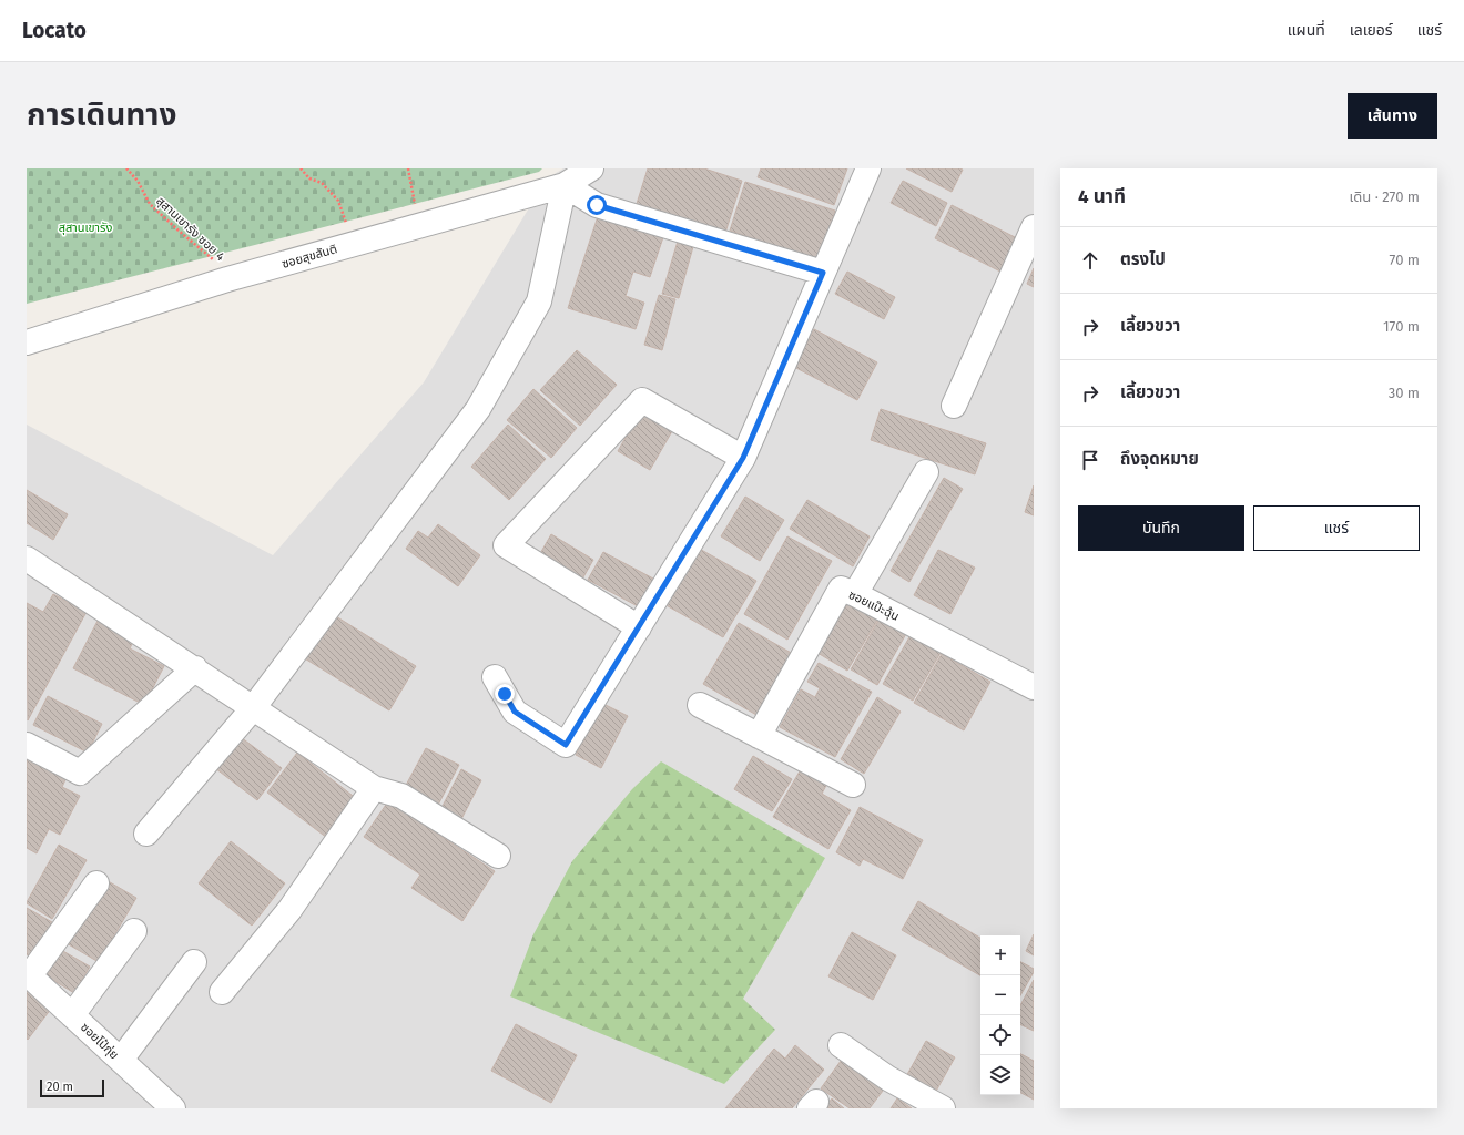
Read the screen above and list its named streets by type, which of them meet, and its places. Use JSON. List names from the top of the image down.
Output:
{
  "streets": {
    "street": ["ซอยสุขสันติ", "ซอยแป๊ะฉุ้น", "ซอยโป๋กุ่ย"],
    "path": ["สุสานเขารัง ซอย 4"]
  },
  "crossings": [
    ["สุสานเขารัง ซอย 4", "ซอยสุขสันติ"]
  ],
  "parks": ["สุสานเขารัง"],
  "scale_bar": "20 m",
  "page": {
    "header": "Locato",
    "nav": ["แผนที่", "เลเยอร์", "แชร์"],
    "title": "การเดินทาง",
    "buttons": [
      "เส้นทาง",
      ["บันทึก", "แชร์"]
    ],
    "heading": ["4 นาที", "เดิน · 270 m"],
    "list": [
      ["ตรงไป", "70 m"],
      ["เลี้ยวขวา", "170 m"],
      ["เลี้ยวขวา", "30 m"],
      "ถึงจุดหมาย"
    ],
    "map_buttons": ["+", "−"],
    "scale": "20 m"
  }
}
